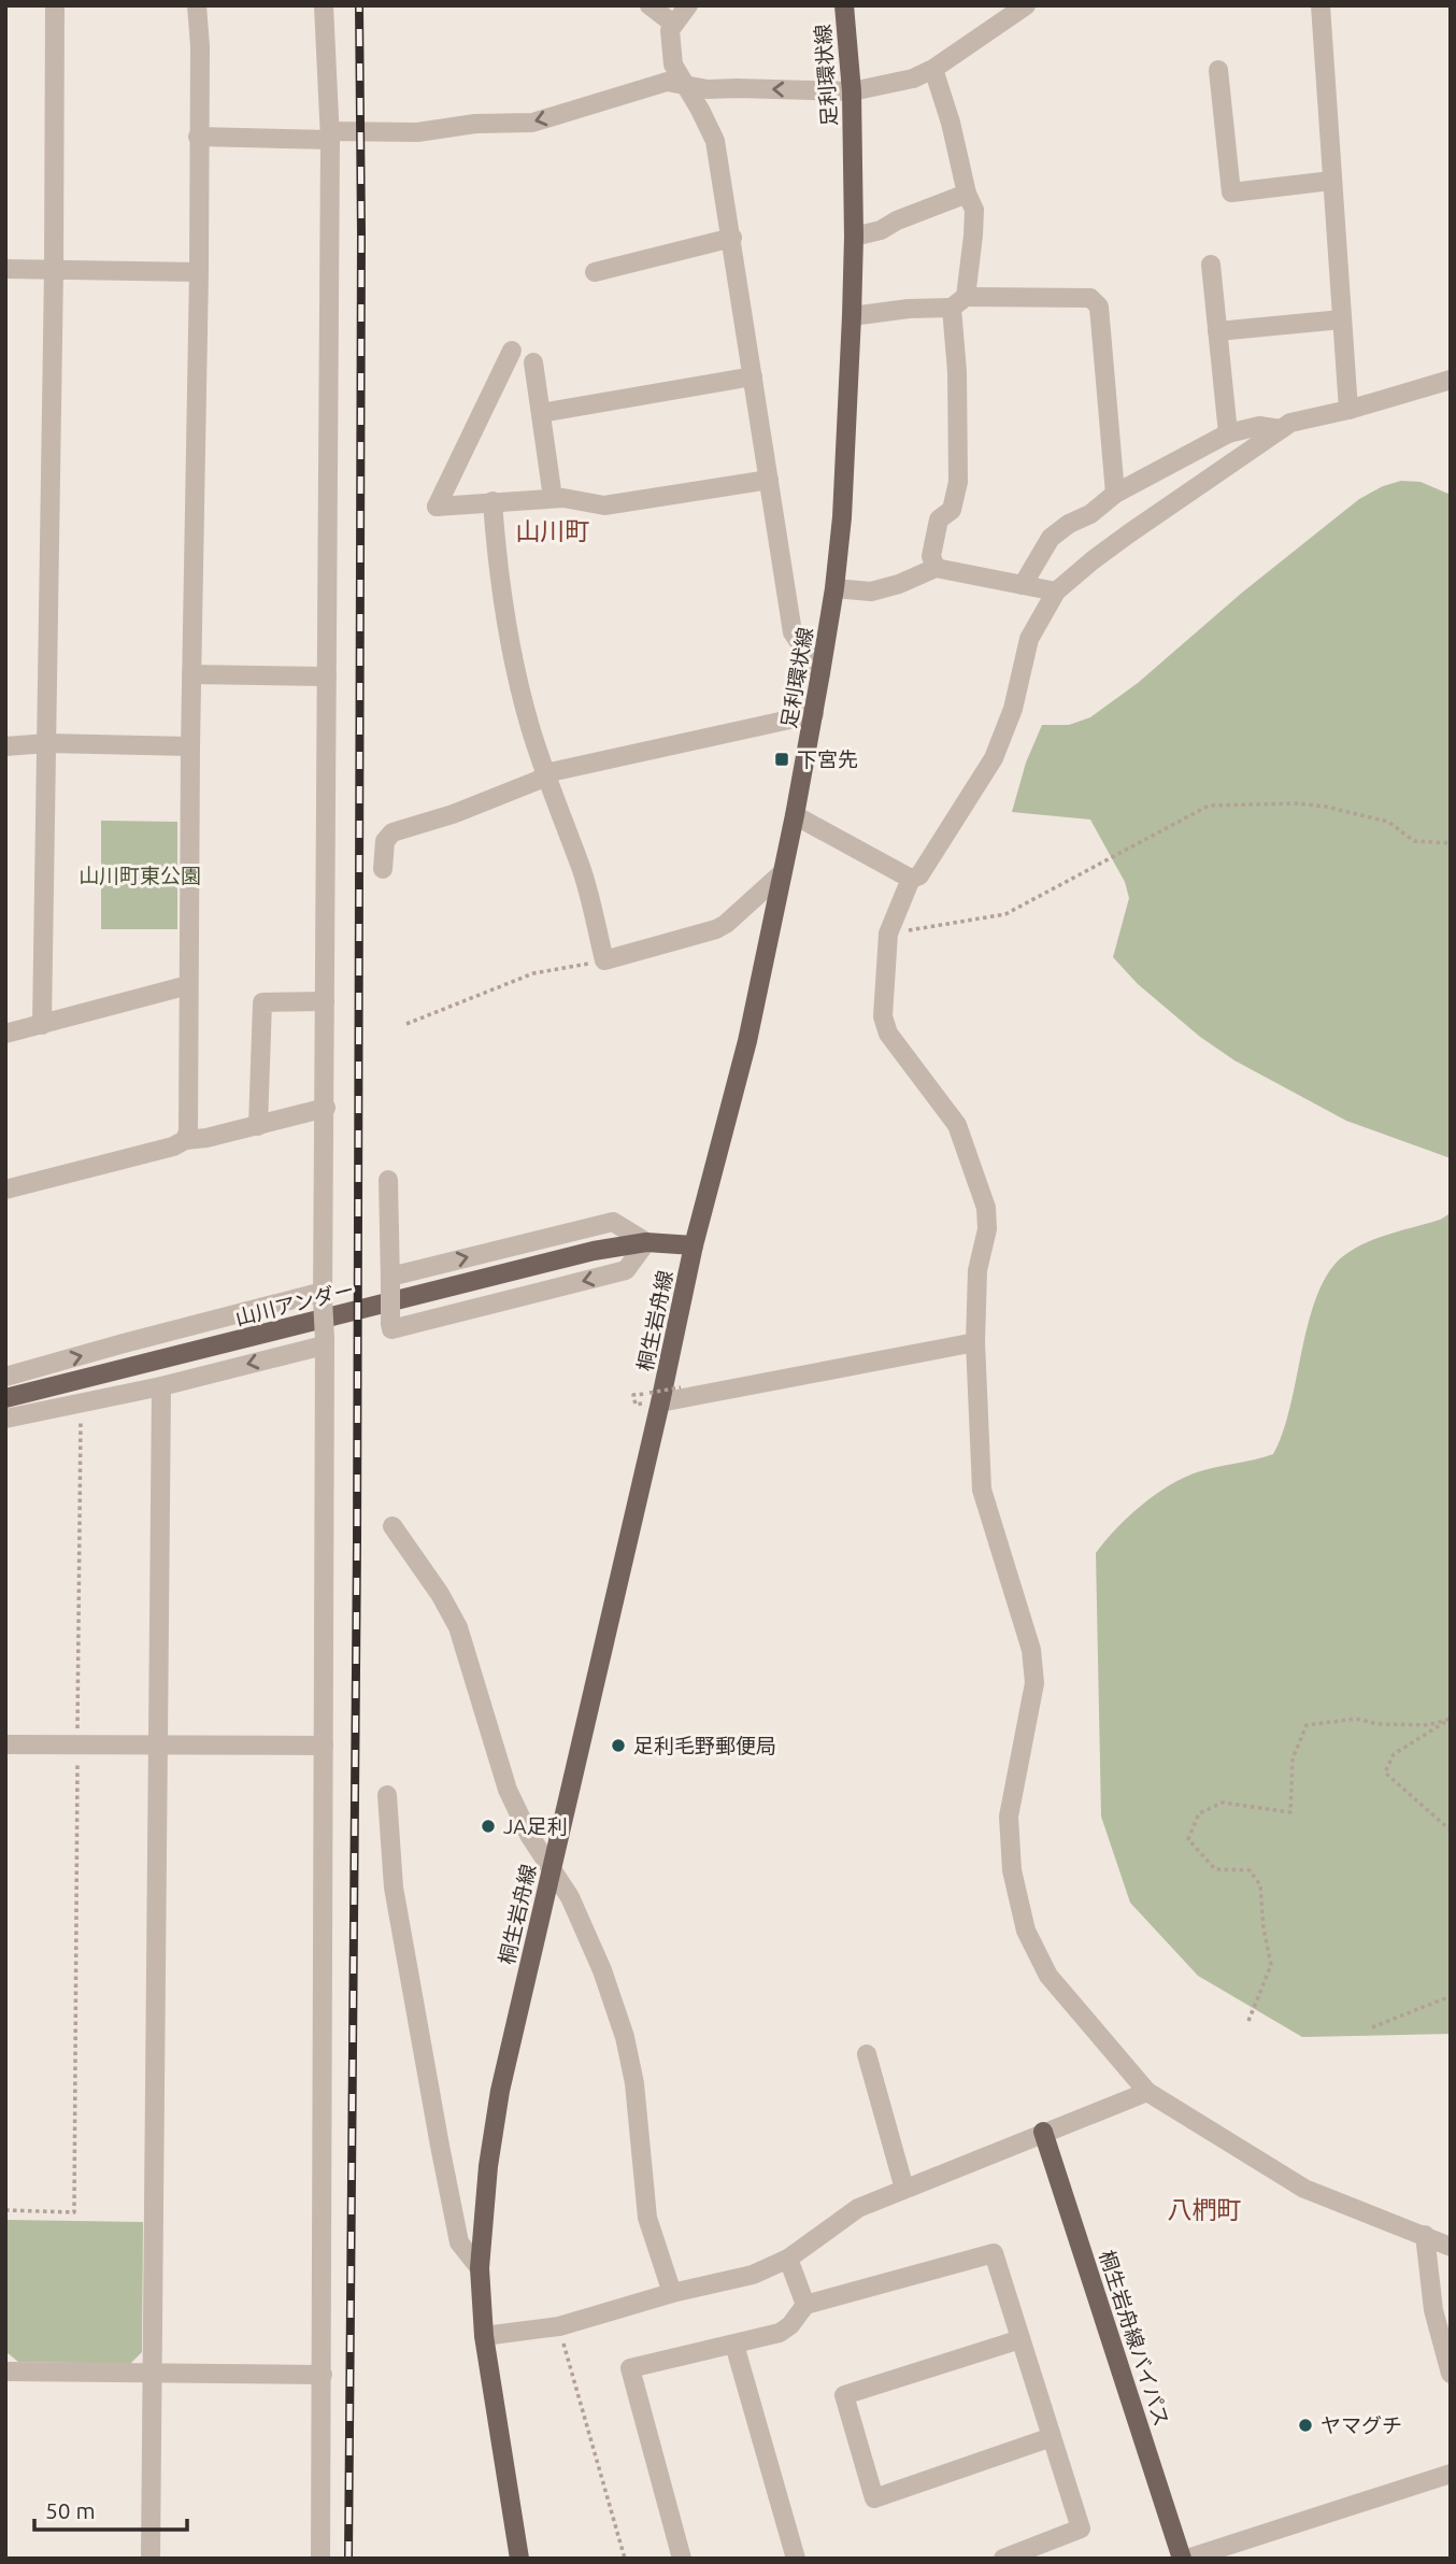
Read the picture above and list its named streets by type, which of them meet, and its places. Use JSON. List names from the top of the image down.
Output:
{
  "streets": {
    "main road": [
      "足利環状線",
      "山川アンダー",
      "桐生岩舟線",
      "桐生岩舟線バイパス"
    ]
  },
  "crossings": [
    ["足利環状線", "桐生岩舟線"]
  ],
  "districts": ["山川町", "八椚町"],
  "parks": ["山川町東公園"],
  "places": {
    "transit": ["下宮先"],
    "other": ["足利毛野郵便局", "JA足利", "ヤマグチ"]
  },
  "scale_bar": "50 m"
}
